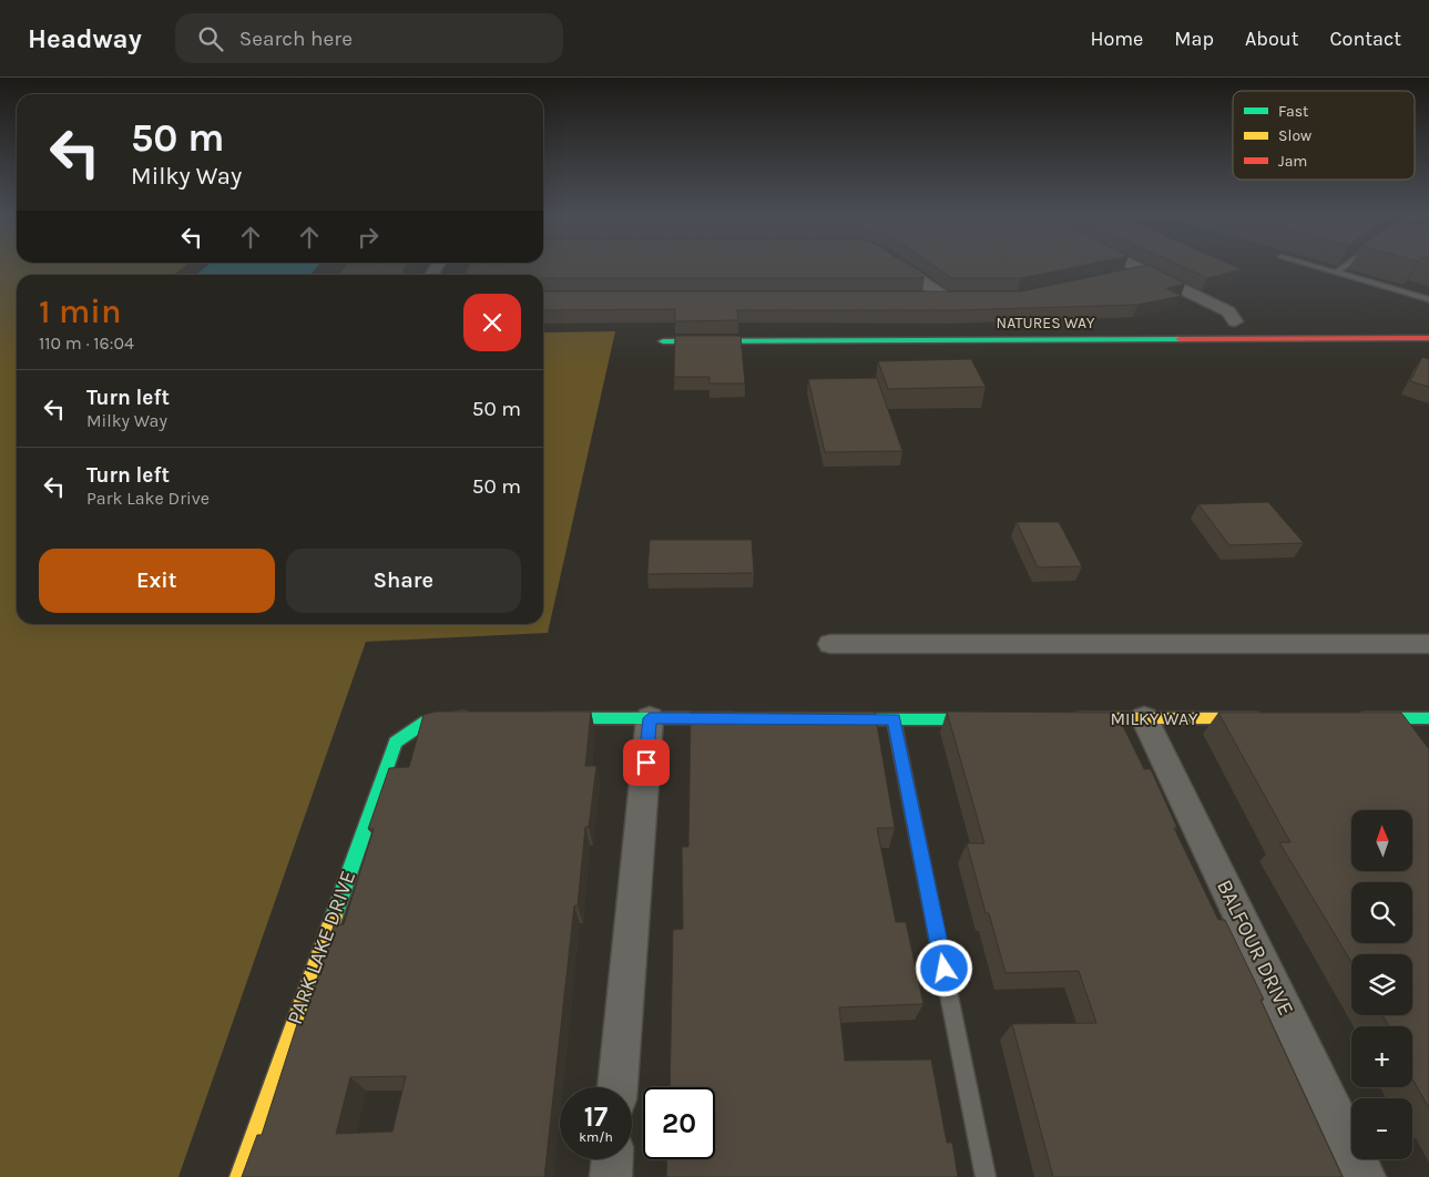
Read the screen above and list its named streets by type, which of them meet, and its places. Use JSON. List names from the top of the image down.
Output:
{
  "streets": {
    "street": [
      "NATURES WAY",
      "MILKY WAY",
      "PARK LAKE DRIVE",
      "BALFOUR DRIVE"
    ]
  },
  "crossings": [
    ["MILKY WAY", "BALFOUR DRIVE"]
  ],
  "legend": ["Fast", "Slow", "Jam"],
  "north": "top",
  "page": {
    "header": "Headway",
    "search": "Search here",
    "nav": [
      "Home",
      "Map",
      "About",
      "Contact"
    ],
    "turn": ["50 m", "Milky Way"],
    "heading": ["1 min", "110 m · 16:04"],
    "list": [
      {
        "name": "Turn left",
        "note": "Milky Way",
        "value": "50 m"
      },
      {
        "name": "Turn left",
        "note": "Park Lake Drive",
        "value": "50 m"
      }
    ],
    "buttons": ["Exit", "Share"],
    "map_buttons": ["+", "−"],
    "speed": "17 km/h",
    "limit": "20"
  }
}
